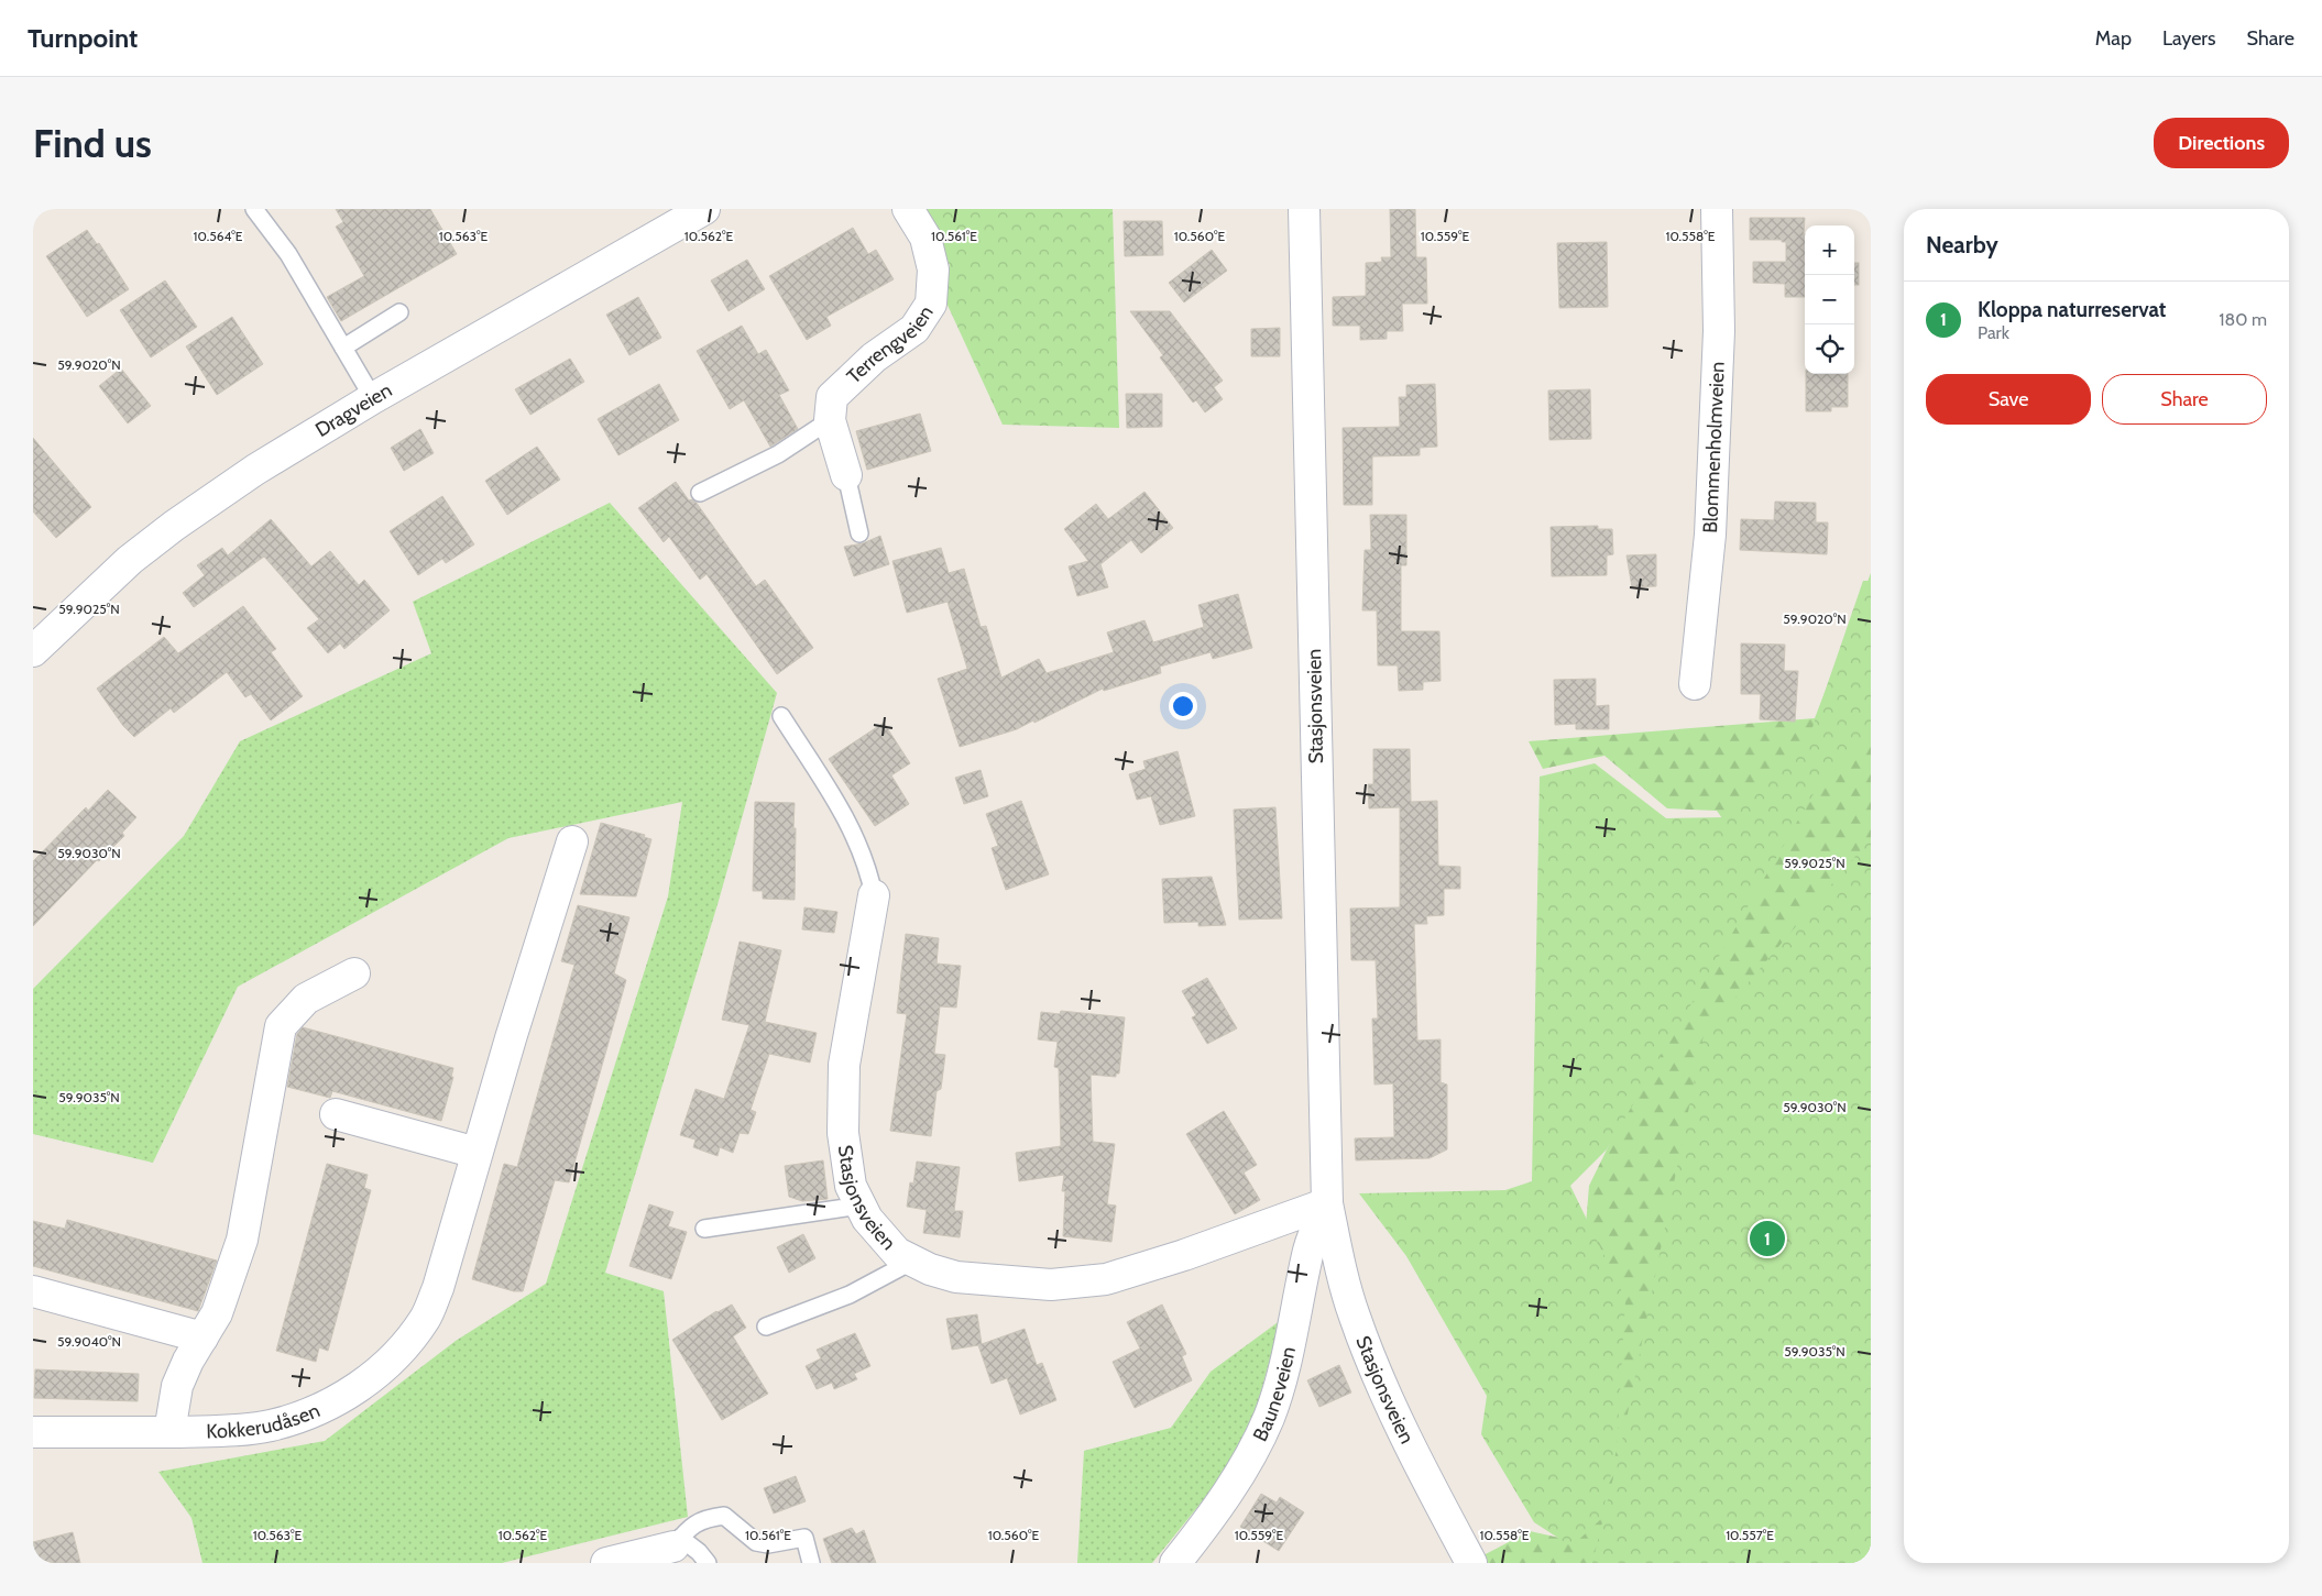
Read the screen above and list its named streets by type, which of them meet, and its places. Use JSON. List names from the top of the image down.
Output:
{
  "streets": {
    "street": [
      "Terrengveien",
      "Dragveien",
      "Blommenholmveien",
      "Stasjonsveien",
      "Bauneveien",
      "Kokkerudåsen"
    ]
  },
  "crossings": [
    ["Stasjonsveien", "Bauneveien"]
  ],
  "page": {
    "header": "Turnpoint",
    "nav": ["Map", "Layers", "Share"],
    "buttons": [
      "Directions",
      ["Save", "Share"]
    ],
    "title": "Find us",
    "heading": "Nearby",
    "map_buttons": ["+", "−"],
    "list": [
      {
        "mark": "1",
        "name": "Kloppa naturreservat",
        "note": "Park",
        "value": "180 m"
      }
    ],
    "pins": "1"
  },
  "coordinates": [
    "10.564°E",
    "10.563°E",
    "10.562°E",
    "10.561°E",
    "10.560°E",
    "10.559°E",
    "10.558°E",
    "59.9020°N",
    "59.9025°N",
    "59.9030°N",
    "59.9035°N",
    "59.9040°N",
    "10.557°E"
  ]
}
